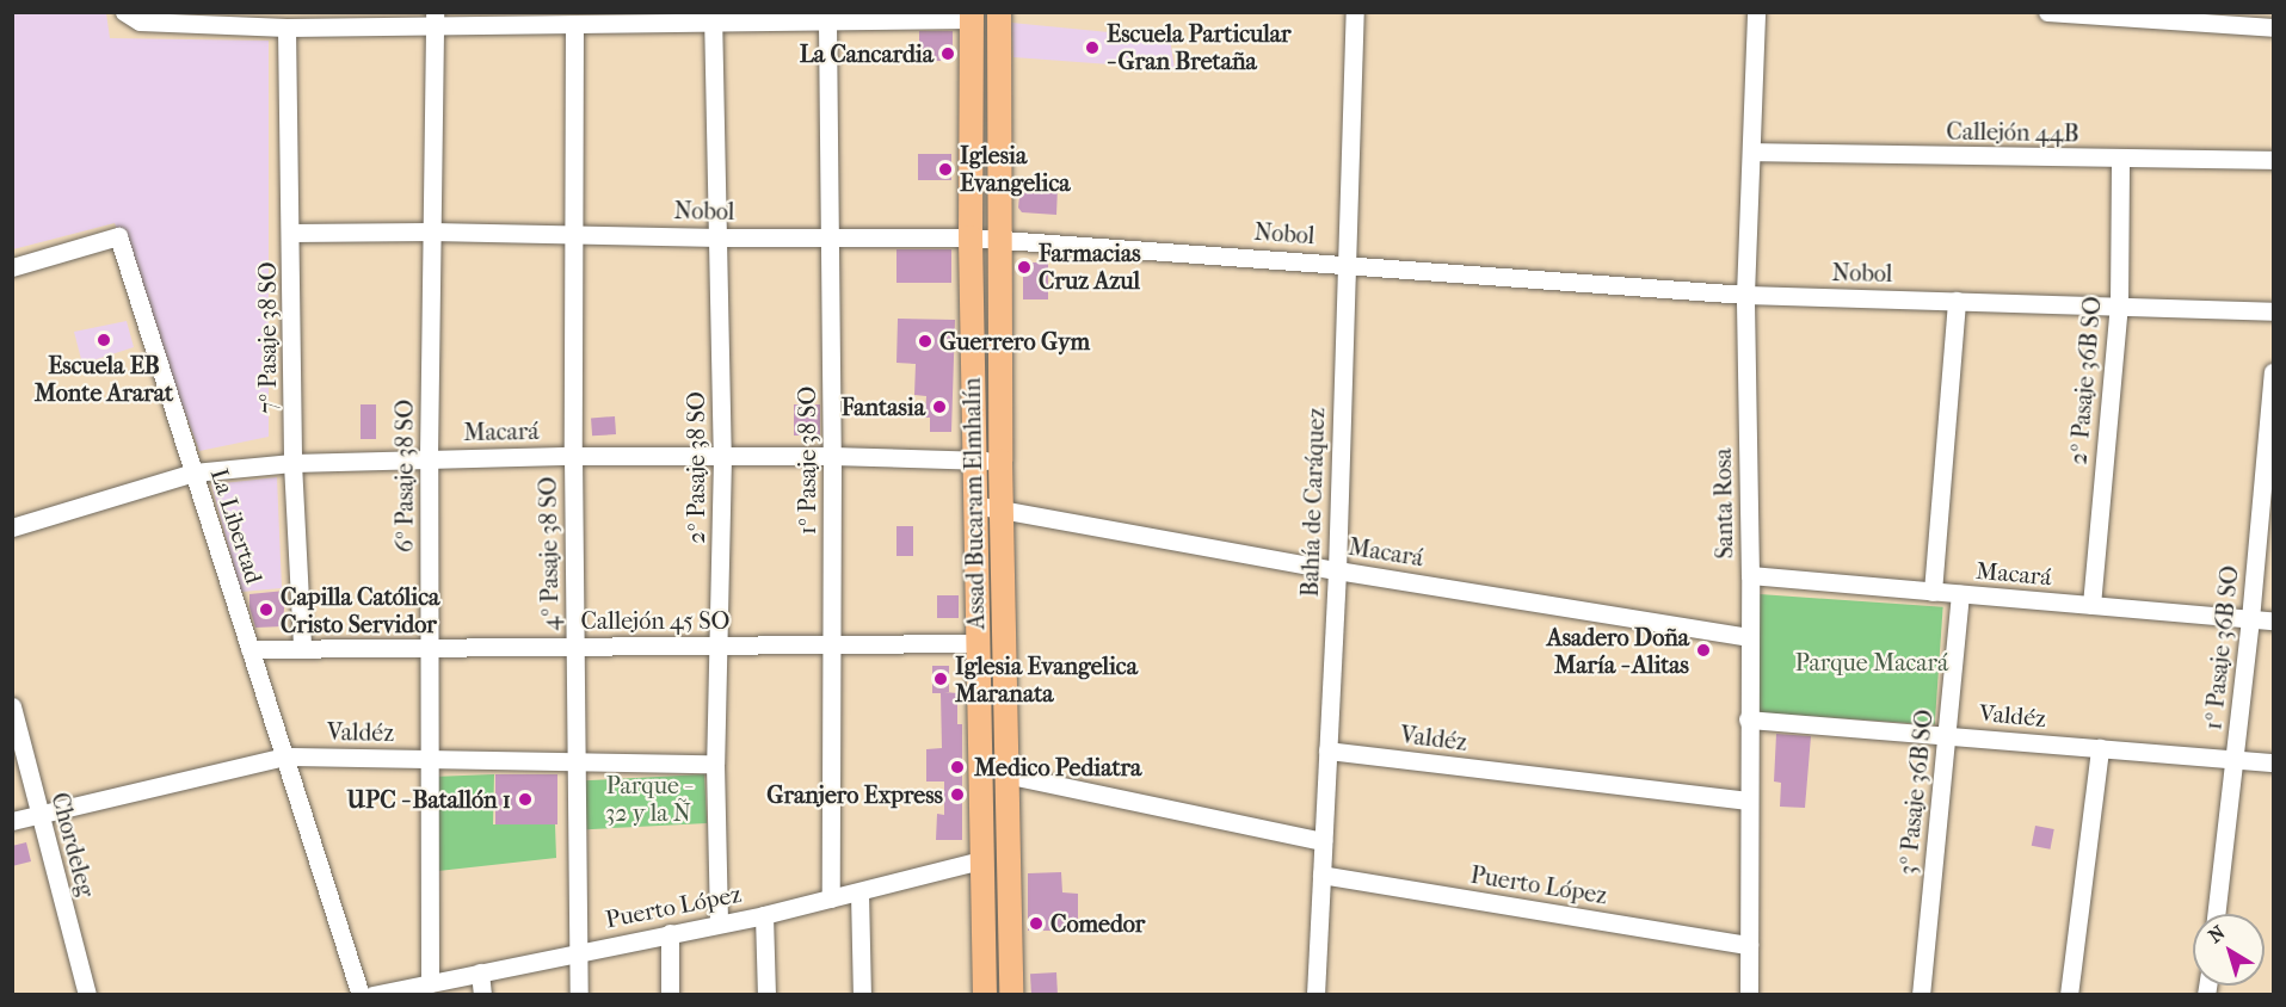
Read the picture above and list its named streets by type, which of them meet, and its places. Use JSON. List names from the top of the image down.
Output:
{
  "streets": {
    "main road": ["Assad Bucaram Elmhalín"],
    "street": [
      "Callejón 44B",
      "Nobol",
      "7º Pasaje 38 SO",
      "2º Pasaje 36B SO",
      "Macará",
      "1º Pasaje 38 SO",
      "2º Pasaje 38 SO",
      "6º Pasaje 38 SO",
      "Bahía de Caráquez",
      "Santa Rosa",
      "La Libertad",
      "4º Pasaje 38 SO",
      "Callejón 45 SO",
      "1º Pasaje 36B SO",
      "Valdéz",
      "3º Pasaje 36B SO",
      "Chordeleg",
      "Puerto López"
    ]
  },
  "crossings": [
    ["Callejón 44B", "2º Pasaje 36B SO"],
    ["Callejón 44B", "Santa Rosa"],
    ["Nobol", "7º Pasaje 38 SO"],
    ["Nobol", "2º Pasaje 36B SO"],
    ["Nobol", "1º Pasaje 38 SO"],
    ["Nobol", "2º Pasaje 38 SO"],
    ["Nobol", "6º Pasaje 38 SO"],
    ["Nobol", "Bahía de Caráquez"],
    ["Nobol", "Assad Bucaram Elmhalín"],
    ["Nobol", "Santa Rosa"],
    ["Nobol", "4º Pasaje 38 SO"],
    ["7º Pasaje 38 SO", "Macará"],
    ["7º Pasaje 38 SO", "Callejón 45 SO"],
    ["2º Pasaje 36B SO", "Macará"],
    ["Macará", "1º Pasaje 38 SO"],
    ["Macará", "2º Pasaje 38 SO"],
    ["Macará", "6º Pasaje 38 SO"],
    ["Macará", "Bahía de Caráquez"],
    ["Macará", "Assad Bucaram Elmhalín"],
    ["Macará", "Santa Rosa"],
    ["Macará", "La Libertad"],
    ["Macará", "4º Pasaje 38 SO"],
    ["Macará", "1º Pasaje 36B SO"],
    ["Macará", "3º Pasaje 36B SO"],
    ["1º Pasaje 38 SO", "Callejón 45 SO"],
    ["1º Pasaje 38 SO", "Puerto López"],
    ["2º Pasaje 38 SO", "Callejón 45 SO"],
    ["2º Pasaje 38 SO", "Valdéz"],
    ["2º Pasaje 38 SO", "Puerto López"],
    ["6º Pasaje 38 SO", "Callejón 45 SO"],
    ["6º Pasaje 38 SO", "Valdéz"],
    ["6º Pasaje 38 SO", "Puerto López"],
    ["Bahía de Caráquez", "Valdéz"],
    ["Bahía de Caráquez", "Puerto López"],
    ["Assad Bucaram Elmhalín", "Callejón 45 SO"],
    ["Assad Bucaram Elmhalín", "Puerto López"],
    ["Santa Rosa", "Valdéz"],
    ["Santa Rosa", "Puerto López"],
    ["La Libertad", "Callejón 45 SO"],
    ["La Libertad", "Valdéz"],
    ["4º Pasaje 38 SO", "Callejón 45 SO"],
    ["4º Pasaje 38 SO", "Valdéz"],
    ["4º Pasaje 38 SO", "Puerto López"],
    ["1º Pasaje 36B SO", "Valdéz"],
    ["Valdéz", "3º Pasaje 36B SO"],
    ["Valdéz", "Chordeleg"]
  ],
  "parks": ["Parque Macará", "Parque - 32 y la Ñ"],
  "places": [
    "Escuela Particular - Gran Bretaña",
    "La Cancardia",
    "Iglesia Evangelica",
    "Farmacias Cruz Azul",
    "Escuela EB Monte Ararat",
    "Guerrero Gym",
    "Fantasia",
    "Capilla Católica Cristo Servidor",
    "Asadero Doña María - Alitas",
    "Iglesia Evangelica Maranata",
    "Medico Pediatra",
    "Granjero Express",
    "UPC - Batallón 1",
    "Comedor"
  ],
  "north": "top left"
}
